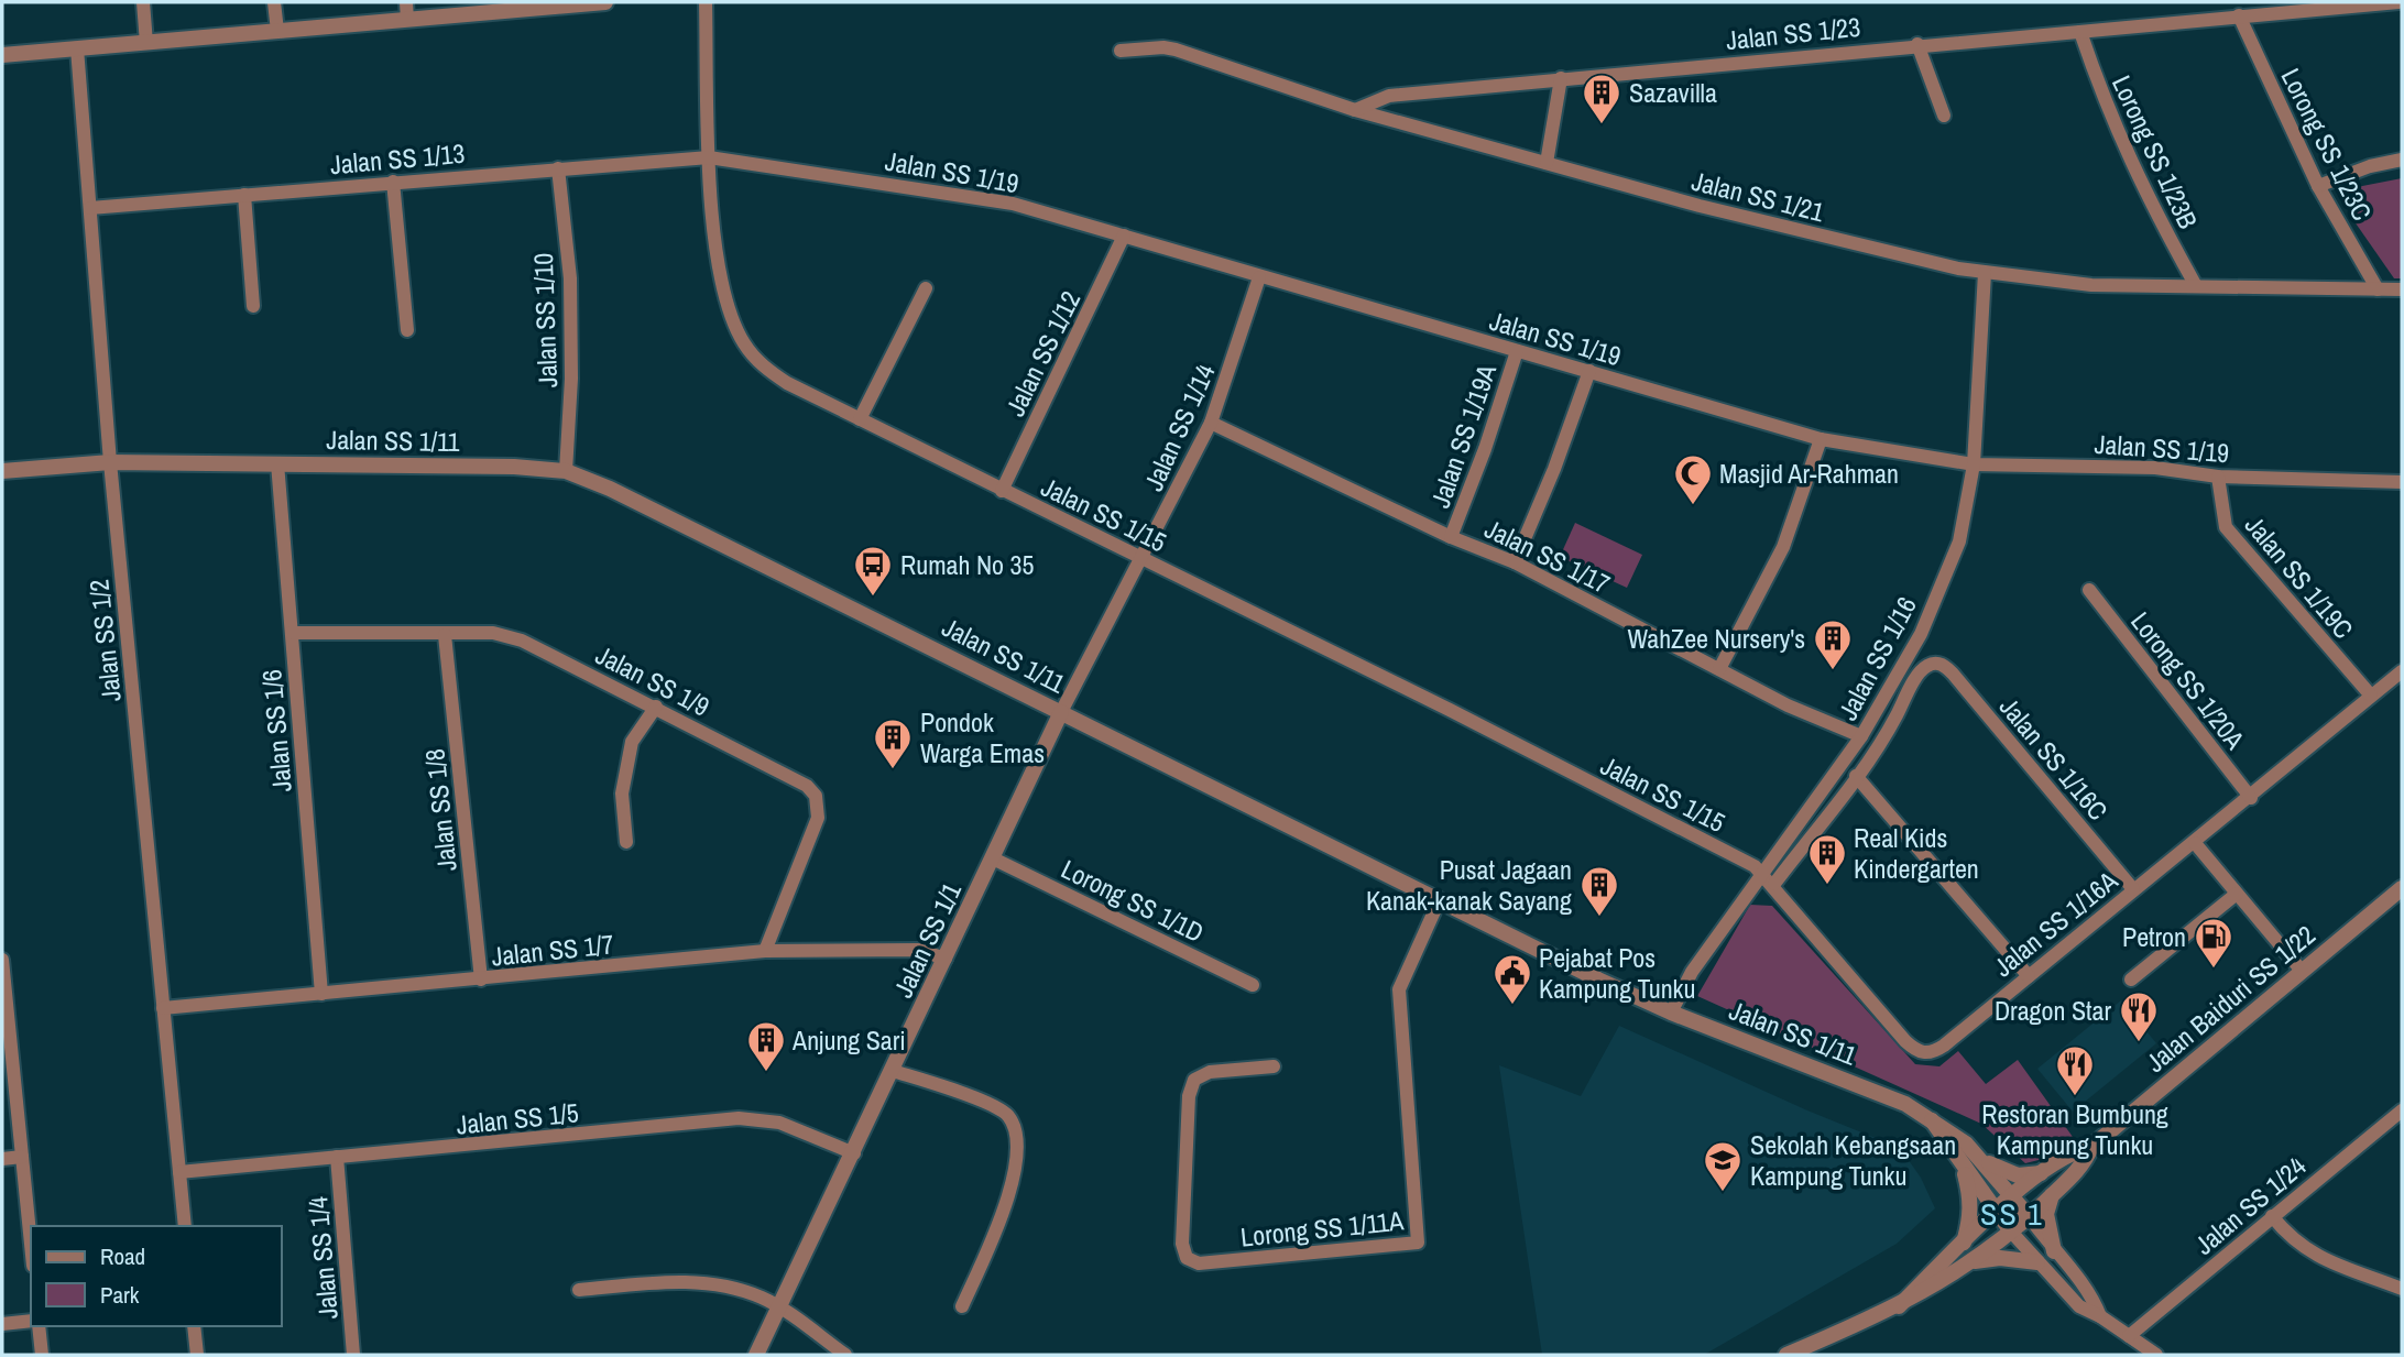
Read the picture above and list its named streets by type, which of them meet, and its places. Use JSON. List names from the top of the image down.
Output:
{
  "streets": {
    "street": [
      "Jalan SS 1/23",
      "Lorong SS 1/23C",
      "Lorong SS 1/23B",
      "Jalan SS 1/13",
      "Jalan SS 1/19",
      "Jalan SS 1/21",
      "Jalan SS 1/10",
      "Jalan SS 1/12",
      "Jalan SS 1/14",
      "Jalan SS 1/19A",
      "Jalan SS 1/11",
      "Jalan SS 1/15",
      "Jalan SS 1/17",
      "Jalan SS 1/19C",
      "Jalan SS 1/2",
      "Jalan SS 1/16",
      "Jalan SS 1/9",
      "Lorong SS 1/20A",
      "Jalan SS 1/6",
      "Jalan SS 1/16C",
      "Jalan SS 1/8",
      "Lorong SS 1/1D",
      "Jalan SS 1/16A",
      "Jalan SS 1/1",
      "Jalan SS 1/7",
      "Jalan Baiduri SS 1/22",
      "Jalan SS 1/5",
      "Jalan SS 1/24",
      "Lorong SS 1/11A",
      "Jalan SS 1/4"
    ]
  },
  "crossings": [
    ["Jalan SS 1/23", "Lorong SS 1/23C"],
    ["Jalan SS 1/23", "Lorong SS 1/23B"],
    ["Jalan SS 1/23", "Jalan SS 1/21"],
    ["Lorong SS 1/23C", "Jalan SS 1/21"],
    ["Lorong SS 1/23B", "Jalan SS 1/21"],
    ["Jalan SS 1/13", "Jalan SS 1/19"],
    ["Jalan SS 1/13", "Jalan SS 1/10"],
    ["Jalan SS 1/13", "Jalan SS 1/15"],
    ["Jalan SS 1/13", "Jalan SS 1/2"],
    ["Jalan SS 1/19", "Jalan SS 1/12"],
    ["Jalan SS 1/19", "Jalan SS 1/14"],
    ["Jalan SS 1/19", "Jalan SS 1/19A"],
    ["Jalan SS 1/19", "Jalan SS 1/15"],
    ["Jalan SS 1/19", "Jalan SS 1/19C"],
    ["Jalan SS 1/19", "Jalan SS 1/16"],
    ["Jalan SS 1/21", "Jalan SS 1/16"],
    ["Jalan SS 1/10", "Jalan SS 1/11"],
    ["Jalan SS 1/12", "Jalan SS 1/15"],
    ["Jalan SS 1/14", "Jalan SS 1/11"],
    ["Jalan SS 1/14", "Jalan SS 1/15"],
    ["Jalan SS 1/14", "Jalan SS 1/17"],
    ["Jalan SS 1/14", "Jalan SS 1/1"],
    ["Jalan SS 1/19A", "Jalan SS 1/17"],
    ["Jalan SS 1/11", "Jalan SS 1/2"],
    ["Jalan SS 1/11", "Jalan SS 1/16"],
    ["Jalan SS 1/11", "Jalan SS 1/6"],
    ["Jalan SS 1/11", "Jalan SS 1/1"],
    ["Jalan SS 1/11", "Lorong SS 1/11A"],
    ["Jalan SS 1/15", "Jalan SS 1/16"],
    ["Jalan SS 1/15", "Jalan SS 1/16A"],
    ["Jalan SS 1/17", "Jalan SS 1/16"],
    ["Jalan SS 1/19C", "Jalan SS 1/16A"],
    ["Jalan SS 1/2", "Jalan SS 1/7"],
    ["Jalan SS 1/2", "Jalan SS 1/5"],
    ["Jalan SS 1/16", "Jalan SS 1/16C"],
    ["Jalan SS 1/16", "Jalan SS 1/16A"],
    ["Jalan SS 1/9", "Jalan SS 1/6"],
    ["Jalan SS 1/9", "Jalan SS 1/8"],
    ["Jalan SS 1/9", "Jalan SS 1/7"],
    ["Lorong SS 1/20A", "Jalan SS 1/16A"],
    ["Jalan SS 1/6", "Jalan SS 1/7"],
    ["Jalan SS 1/16C", "Jalan SS 1/16A"],
    ["Jalan SS 1/8", "Jalan SS 1/7"],
    ["Lorong SS 1/1D", "Jalan SS 1/1"],
    ["Jalan SS 1/1", "Jalan SS 1/7"],
    ["Jalan SS 1/1", "Jalan SS 1/5"],
    ["Jalan SS 1/5", "Jalan SS 1/4"]
  ],
  "districts": ["SS 1"],
  "places": {
    "building": [
      "Sazavilla",
      "WahZee Nursery's",
      "Pondok Warga Emas",
      "Real Kids Kindergarten",
      "Pusat Jagaan Kanak-kanak Sayang",
      "Anjung Sari"
    ],
    "mosque": ["Masjid Ar-Rahman"],
    "bus stop": ["Rumah No 35"],
    "fuel station": ["Petron"],
    "public building": ["Pejabat Pos Kampung Tunku"],
    "restaurant": ["Dragon Star", "Restoran Bumbung Kampung Tunku"],
    "school or university": ["Sekolah Kebangsaan Kampung Tunku"]
  },
  "legend": ["Road", "Park"]
}
